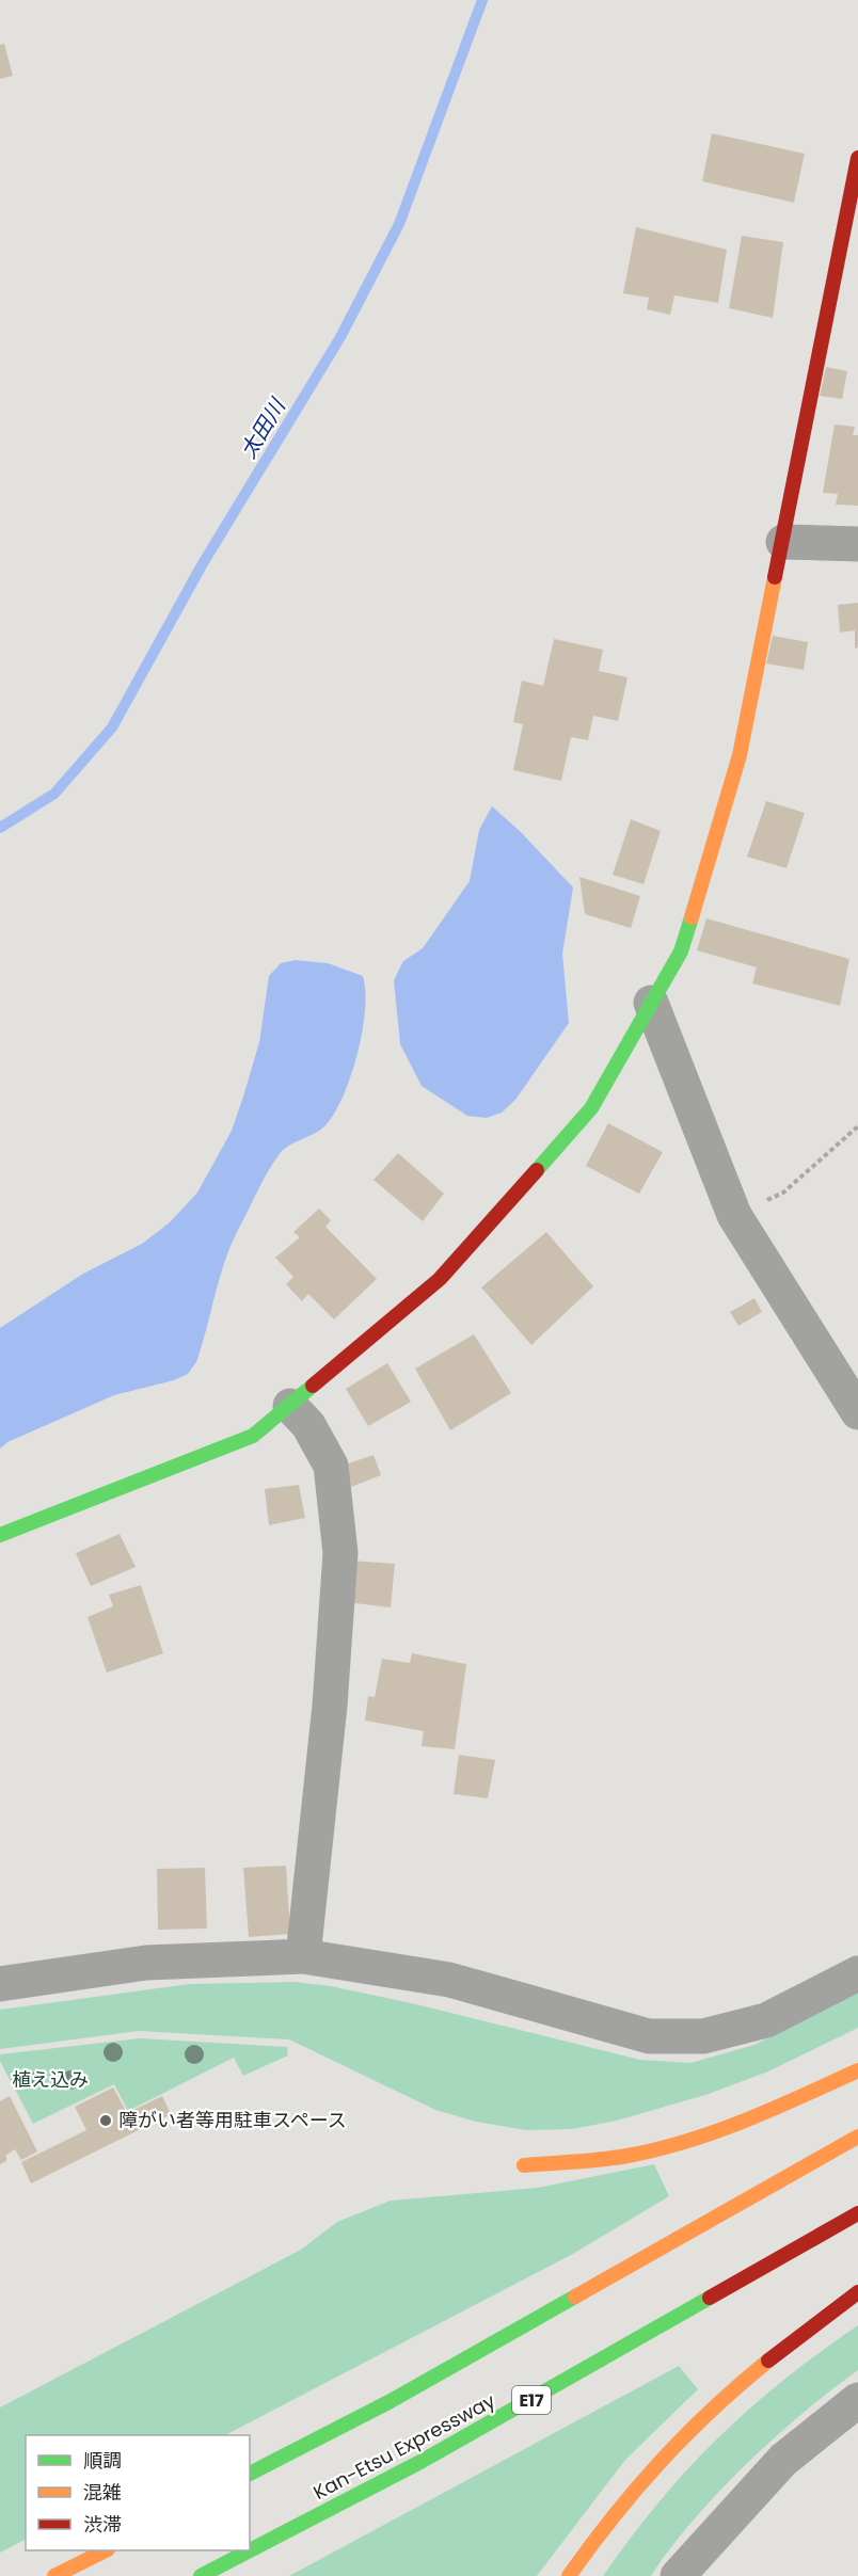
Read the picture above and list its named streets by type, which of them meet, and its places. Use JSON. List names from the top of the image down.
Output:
{
  "streets": {
    "main road": ["E17", "Kan-Etsu Expressway"]
  },
  "water": ["太田川"],
  "parks": ["植え込み"],
  "places": ["障がい者等用駐車スペース"],
  "legend": ["順調", "混雑", "渋滞"]
}
